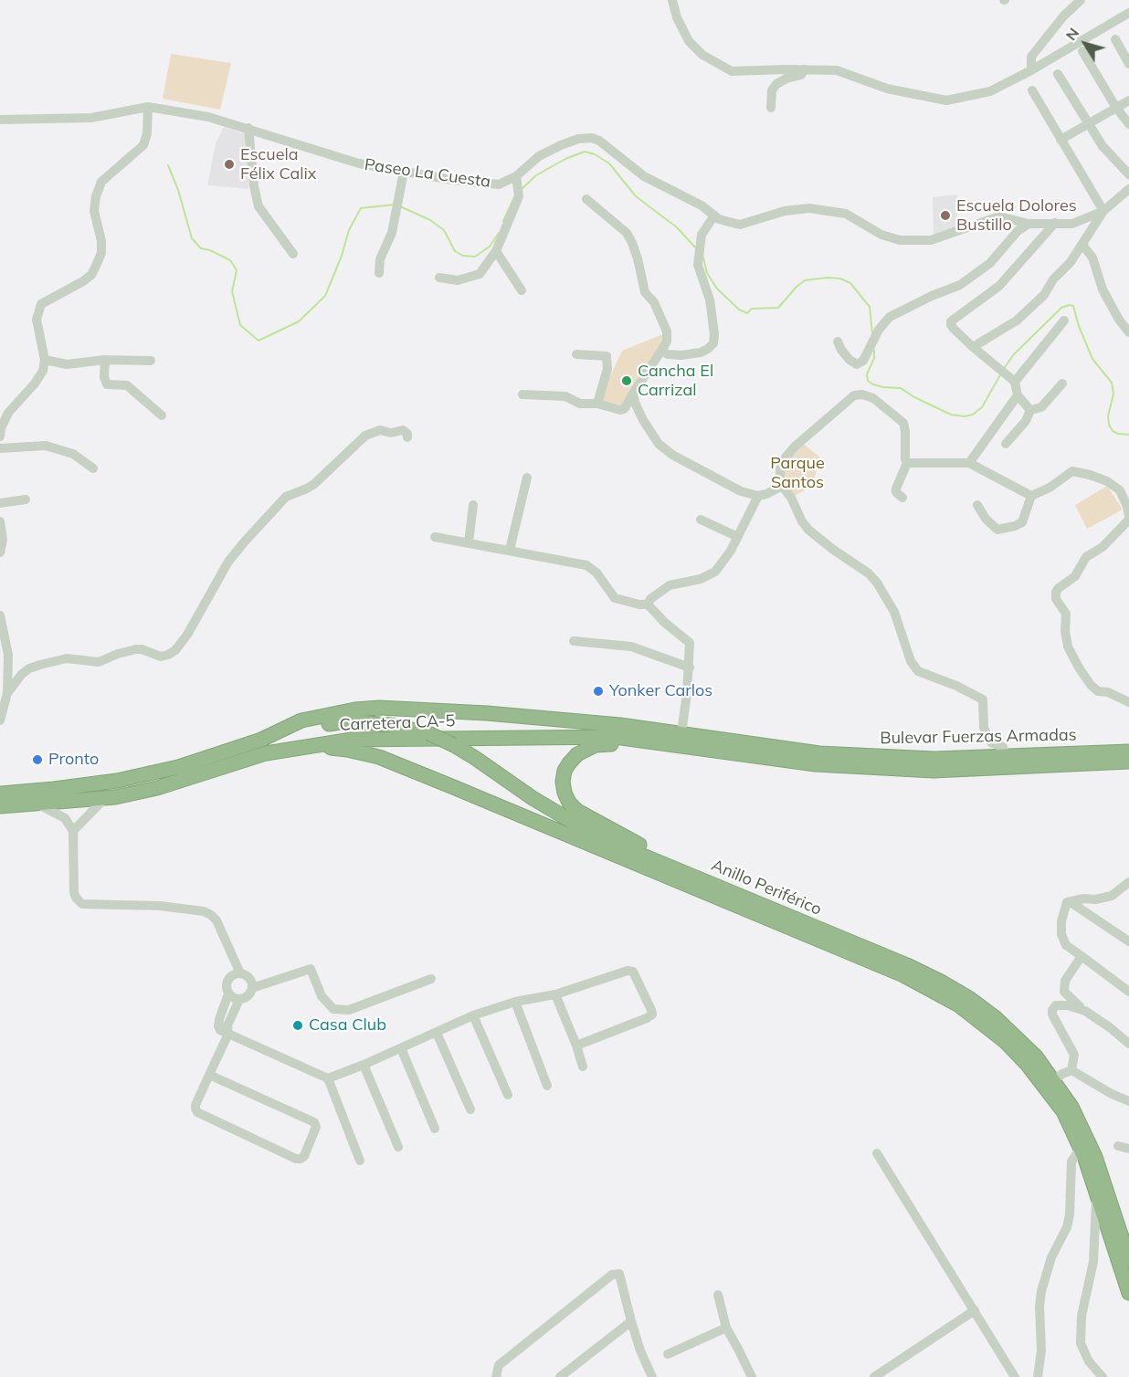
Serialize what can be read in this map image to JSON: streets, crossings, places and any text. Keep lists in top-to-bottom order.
{
  "streets": {
    "highway": ["Carretera CA-5", "Bulevar Fuerzas Armadas", "Anillo Periférico"],
    "street": ["Paseo La Cuesta"]
  },
  "crossings": [
    ["Carretera CA-5", "Bulevar Fuerzas Armadas"],
    ["Carretera CA-5", "Anillo Periférico"]
  ],
  "parks": ["Parque Santos"],
  "places": [
    "Escuela Félix Calix",
    "Escuela Dolores Bustillo",
    "Cancha El Carrizal",
    "Yonker Carlos",
    "Pronto",
    "Casa Club"
  ],
  "north": "top left"
}
